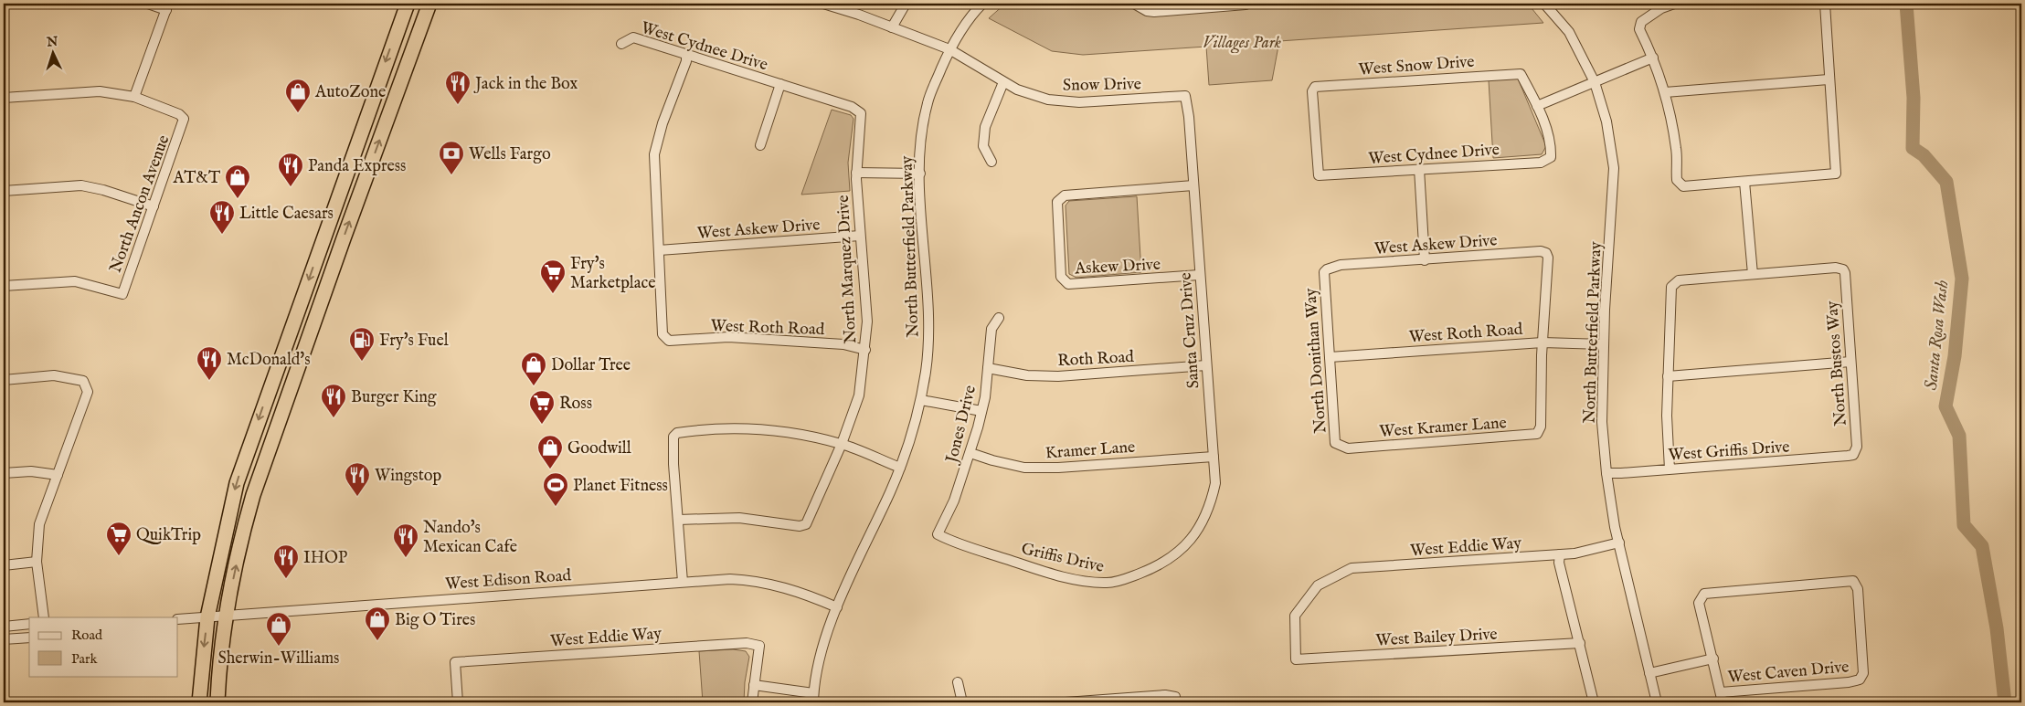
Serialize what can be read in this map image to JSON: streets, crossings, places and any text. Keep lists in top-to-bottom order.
{
  "streets": {
    "street": [
      "West Cydnee Drive",
      "West Snow Drive",
      "Snow Drive",
      "North Ancon Avenue",
      "West Askew Drive",
      "North Butterfield Parkway",
      "Askew Drive",
      "North Marquez Drive",
      "West Roth Road",
      "Santa Cruz Drive",
      "Roth Road",
      "North Donithan Way",
      "North Bustos Way",
      "Jones Drive",
      "West Kramer Lane",
      "Kramer Lane",
      "West Griffis Drive",
      "West Eddie Way",
      "Griffis Drive",
      "West Edison Road",
      "West Bailey Drive",
      "West Caven Drive"
    ]
  },
  "crossings": [
    ["West Cydnee Drive", "West Snow Drive"],
    ["West Cydnee Drive", "North Marquez Drive"],
    ["Snow Drive", "North Butterfield Parkway"],
    ["Snow Drive", "Santa Cruz Drive"],
    ["West Askew Drive", "North Marquez Drive"],
    ["West Askew Drive", "West Roth Road"],
    ["West Askew Drive", "North Donithan Way"],
    ["West Askew Drive", "West Kramer Lane"],
    ["North Butterfield Parkway", "West Roth Road"],
    ["North Butterfield Parkway", "West Griffis Drive"],
    ["North Butterfield Parkway", "West Eddie Way"],
    ["North Butterfield Parkway", "West Edison Road"],
    ["Askew Drive", "Santa Cruz Drive"],
    ["North Marquez Drive", "West Roth Road"],
    ["West Roth Road", "North Donithan Way"],
    ["West Roth Road", "West Kramer Lane"],
    ["Santa Cruz Drive", "Roth Road"],
    ["Santa Cruz Drive", "Kramer Lane"],
    ["Santa Cruz Drive", "Griffis Drive"],
    ["Roth Road", "Jones Drive"],
    ["North Donithan Way", "West Kramer Lane"],
    ["North Bustos Way", "West Griffis Drive"],
    ["Jones Drive", "Kramer Lane"],
    ["Jones Drive", "Griffis Drive"],
    ["West Eddie Way", "West Bailey Drive"]
  ],
  "water": ["Santa Rosa Wash"],
  "parks": ["Villages Park"],
  "places": {
    "restaurant": [
      "Jack in the Box",
      "Panda Express",
      "Little Caesars",
      "McDonald's",
      "Burger King",
      "Wingstop",
      "Nando's Mexican Cafe",
      "IHOP"
    ],
    "shop": [
      "AutoZone",
      "AT&T",
      "Dollar Tree",
      "Goodwill",
      "Big O Tires",
      "Sherwin-Williams"
    ],
    "bank": ["Wells Fargo"],
    "supermarket": ["Fry's Marketplace", "Ross", "QuikTrip"],
    "fuel station": ["Fry's Fuel"],
    "sports": ["Planet Fitness"]
  },
  "legend": ["Road", "Park"],
  "north": "top"
}
